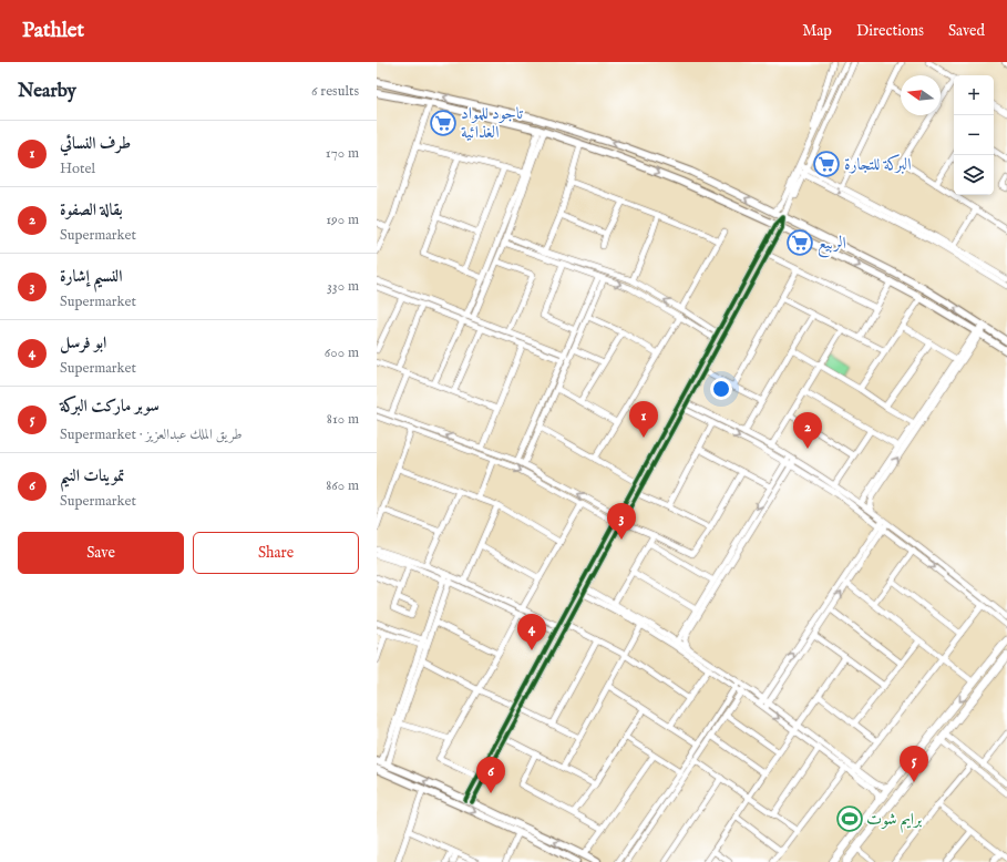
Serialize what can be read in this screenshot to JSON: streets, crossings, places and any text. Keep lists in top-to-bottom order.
{
  "places": {
    "supermarket": ["تاجود للمواد الغذائية", "البركة للتجارة", "الربيع"],
    "sports": ["برايم شوت"]
  },
  "north": "left",
  "page": {
    "header": "Pathlet",
    "nav": ["Map", "Directions", "Saved"],
    "heading": ["Nearby", "6 results"],
    "map_buttons": ["+", "−"],
    "list": [
      {
        "mark": "1",
        "name": "طرف النسائي",
        "note": "Hotel",
        "value": "170 m"
      },
      {
        "mark": "2",
        "name": "بقالة الصفوة",
        "note": "Supermarket",
        "value": "190 m"
      },
      {
        "mark": "3",
        "name": "النسيم إشارة",
        "note": "Supermarket",
        "value": "330 m"
      },
      {
        "mark": "4",
        "name": "ابو فرسل",
        "note": "Supermarket",
        "value": "600 m"
      },
      {
        "mark": "5",
        "name": "سوبر ماركت البركة",
        "note": "Supermarket · طريق الملك عبدالعزيز",
        "value": "810 m"
      },
      {
        "mark": "6",
        "name": "تموينات النيم",
        "note": "Supermarket",
        "value": "860 m"
      }
    ],
    "pins": [
      "1",
      "2",
      "3",
      "4",
      "5",
      "6"
    ],
    "buttons": ["Save", "Share"]
  }
}
